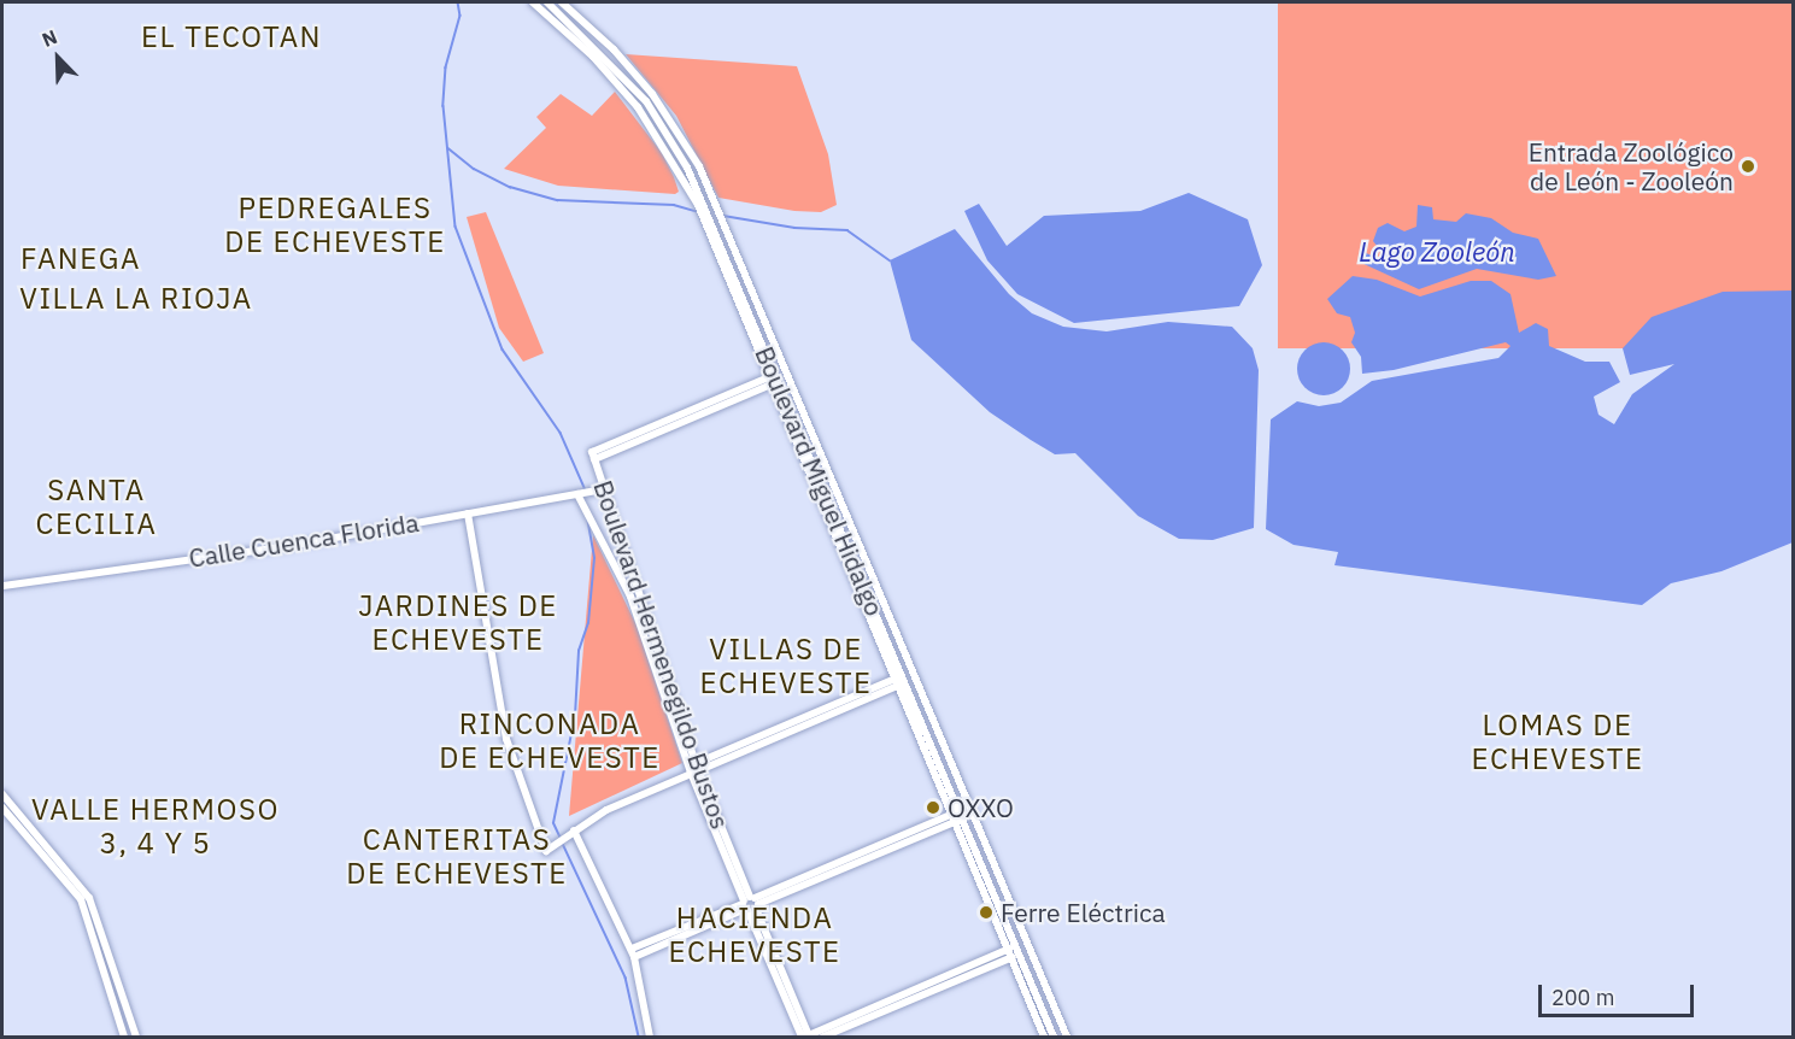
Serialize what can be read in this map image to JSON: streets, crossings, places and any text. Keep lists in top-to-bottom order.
{
  "streets": {
    "street": ["Boulevard Miguel Hidalgo", "Calle Cuenca Florida", "Boulevard Hermenegildo Bustos"]
  },
  "crossings": [
    ["Boulevard Miguel Hidalgo", "Boulevard Hermenegildo Bustos"],
    ["Calle Cuenca Florida", "Boulevard Hermenegildo Bustos"]
  ],
  "districts": [
    "EL TECOTAN",
    "PEDREGALES DE ECHEVESTE",
    "FANEGA",
    "VILLA LA RIOJA",
    "SANTA CECILIA",
    "JARDINES DE ECHEVESTE",
    "VILLAS DE ECHEVESTE",
    "RINCONADA DE ECHEVESTE",
    "LOMAS DE ECHEVESTE",
    "VALLE HERMOSO 3, 4 Y 5",
    "CANTERITAS DE ECHEVESTE",
    "HACIENDA ECHEVESTE"
  ],
  "water": ["Lago Zooleón"],
  "places": ["Entrada Zoológico de León - Zooleón", "OXXO", "Ferre Eléctrica"],
  "scale_bar": "200 m",
  "north": "top left"
}
